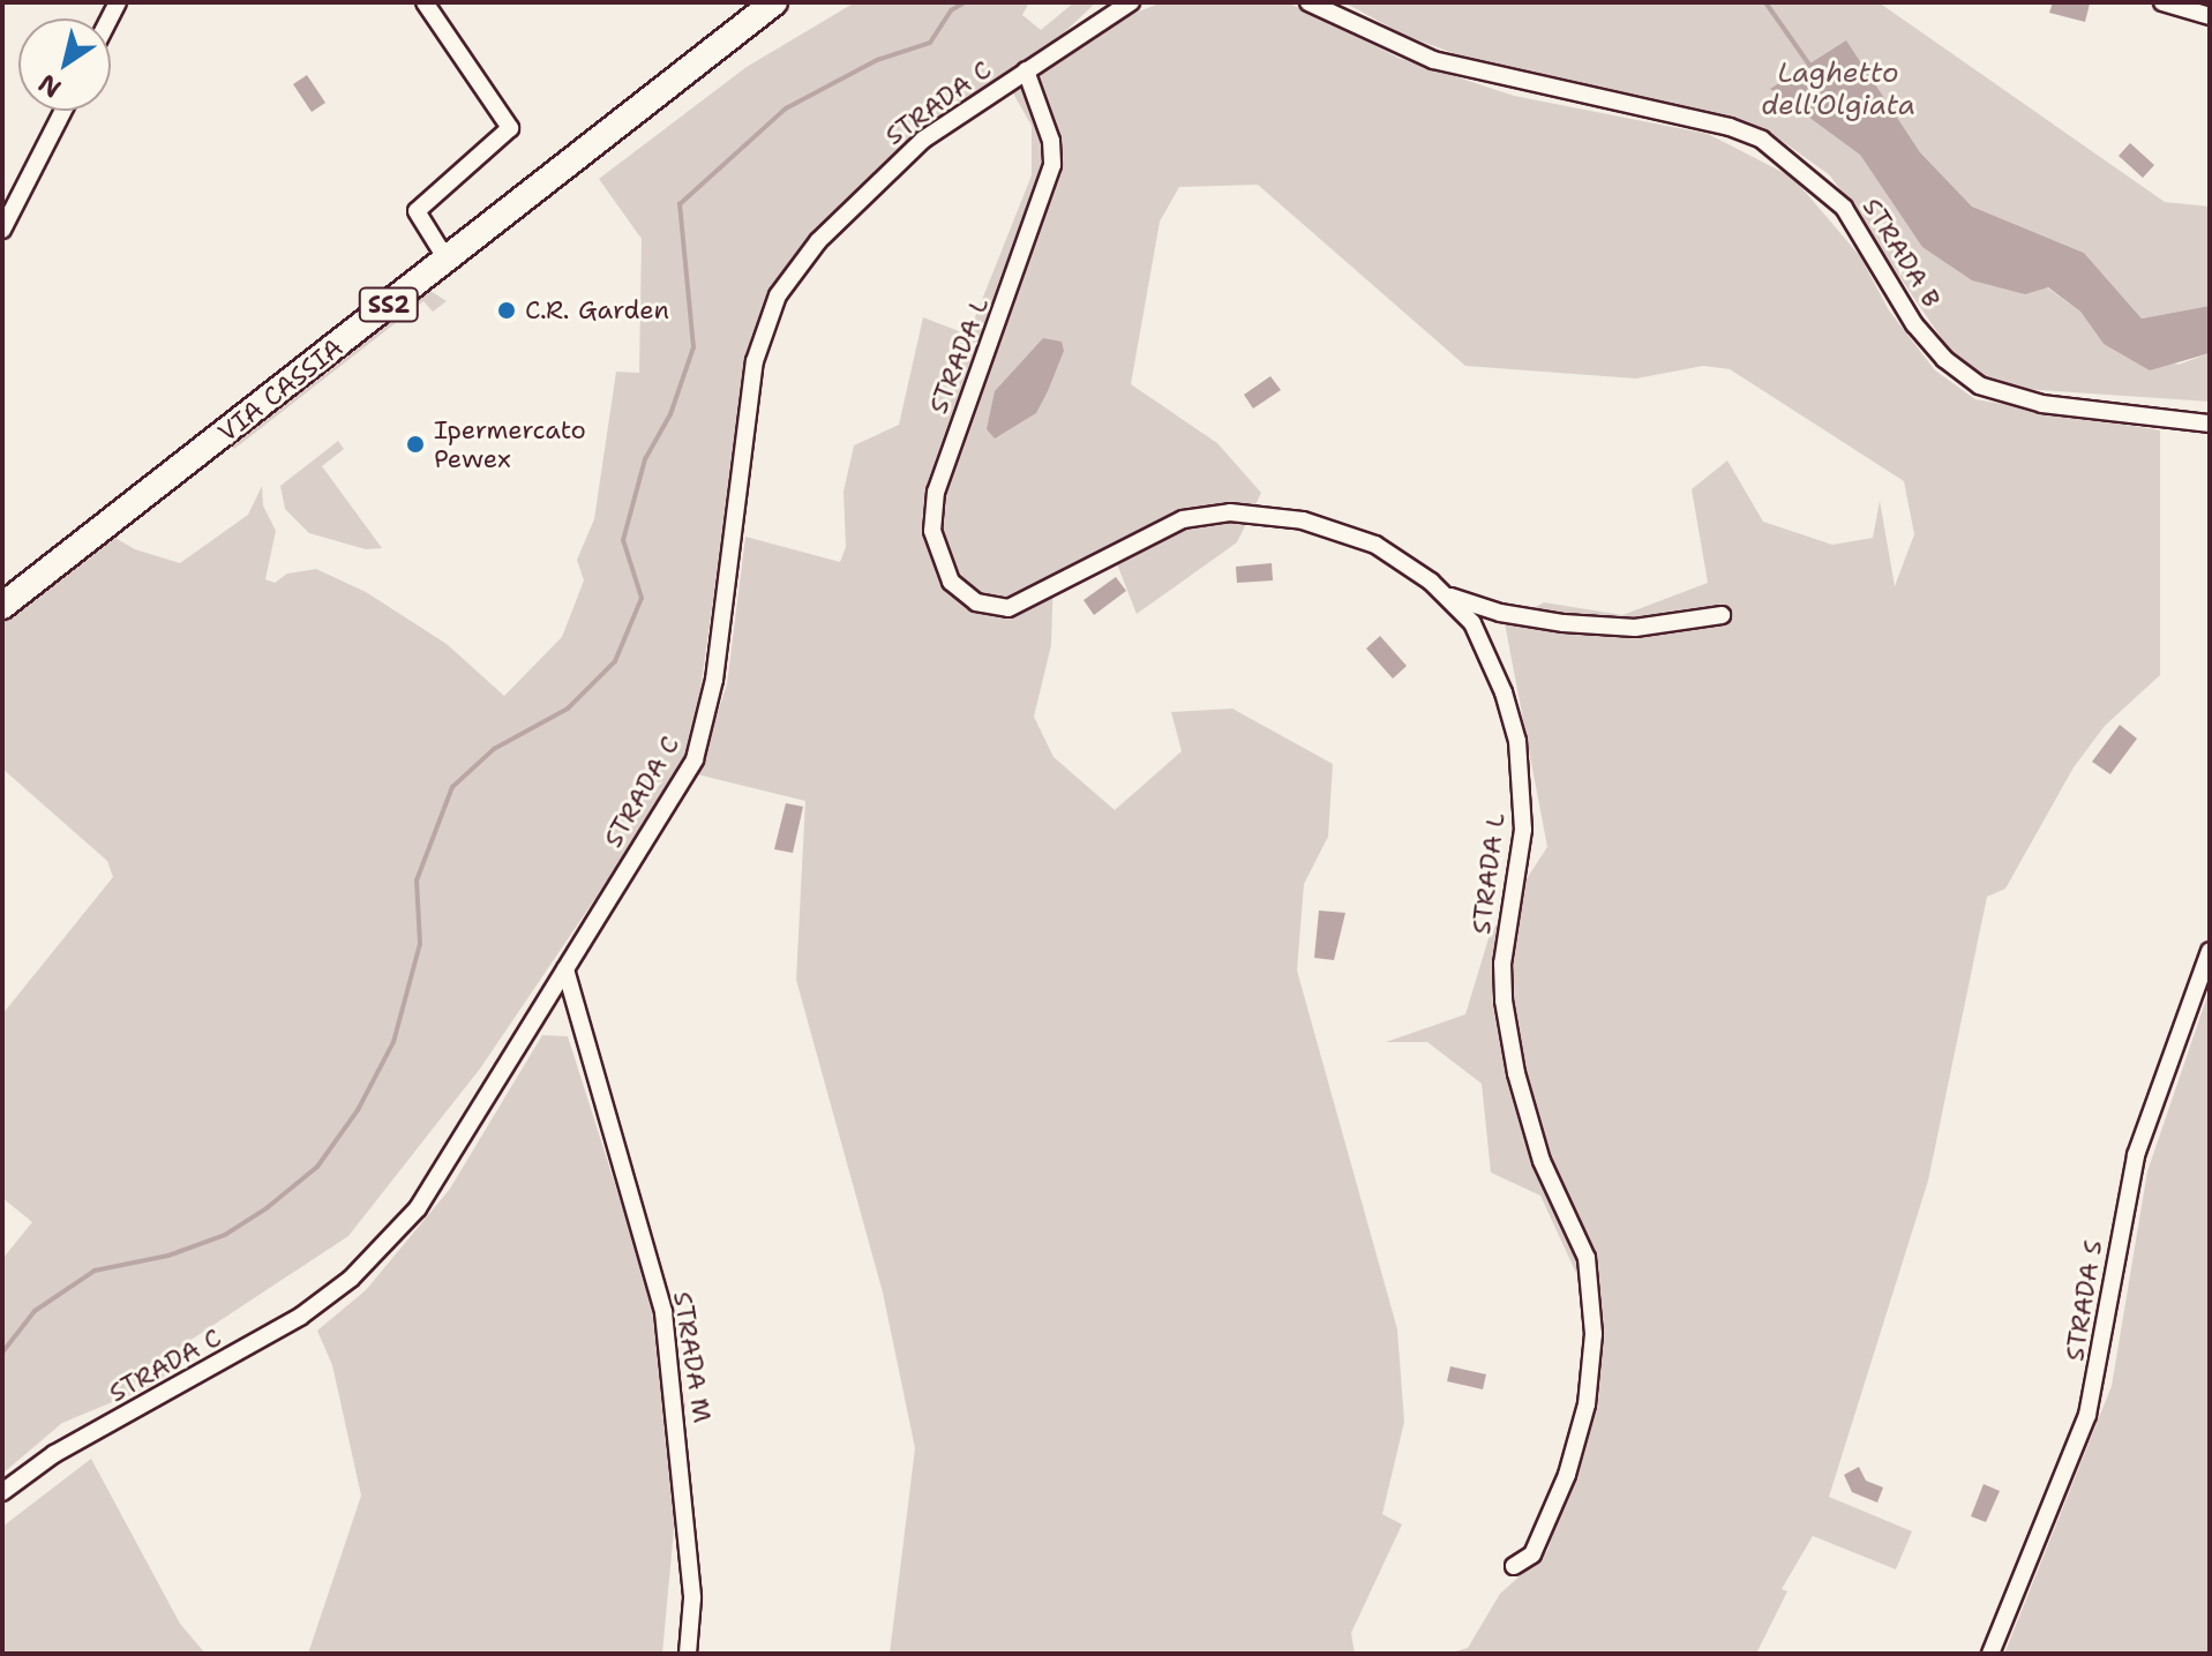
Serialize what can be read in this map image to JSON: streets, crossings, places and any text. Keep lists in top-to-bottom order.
{
  "streets": {
    "main road": ["SS2", "VIA CASSIA"],
    "street": [
      "STRADA C",
      "STRADA B",
      "STRADA L",
      "STRADA S",
      "STRADA M"
    ]
  },
  "crossings": [
    ["STRADA C", "STRADA L"],
    ["STRADA C", "STRADA M"]
  ],
  "water": ["Laghetto dell'Olgiata"],
  "places": ["C.R. Garden", "Ipermercato Pewex"],
  "north": "bottom left"
}
